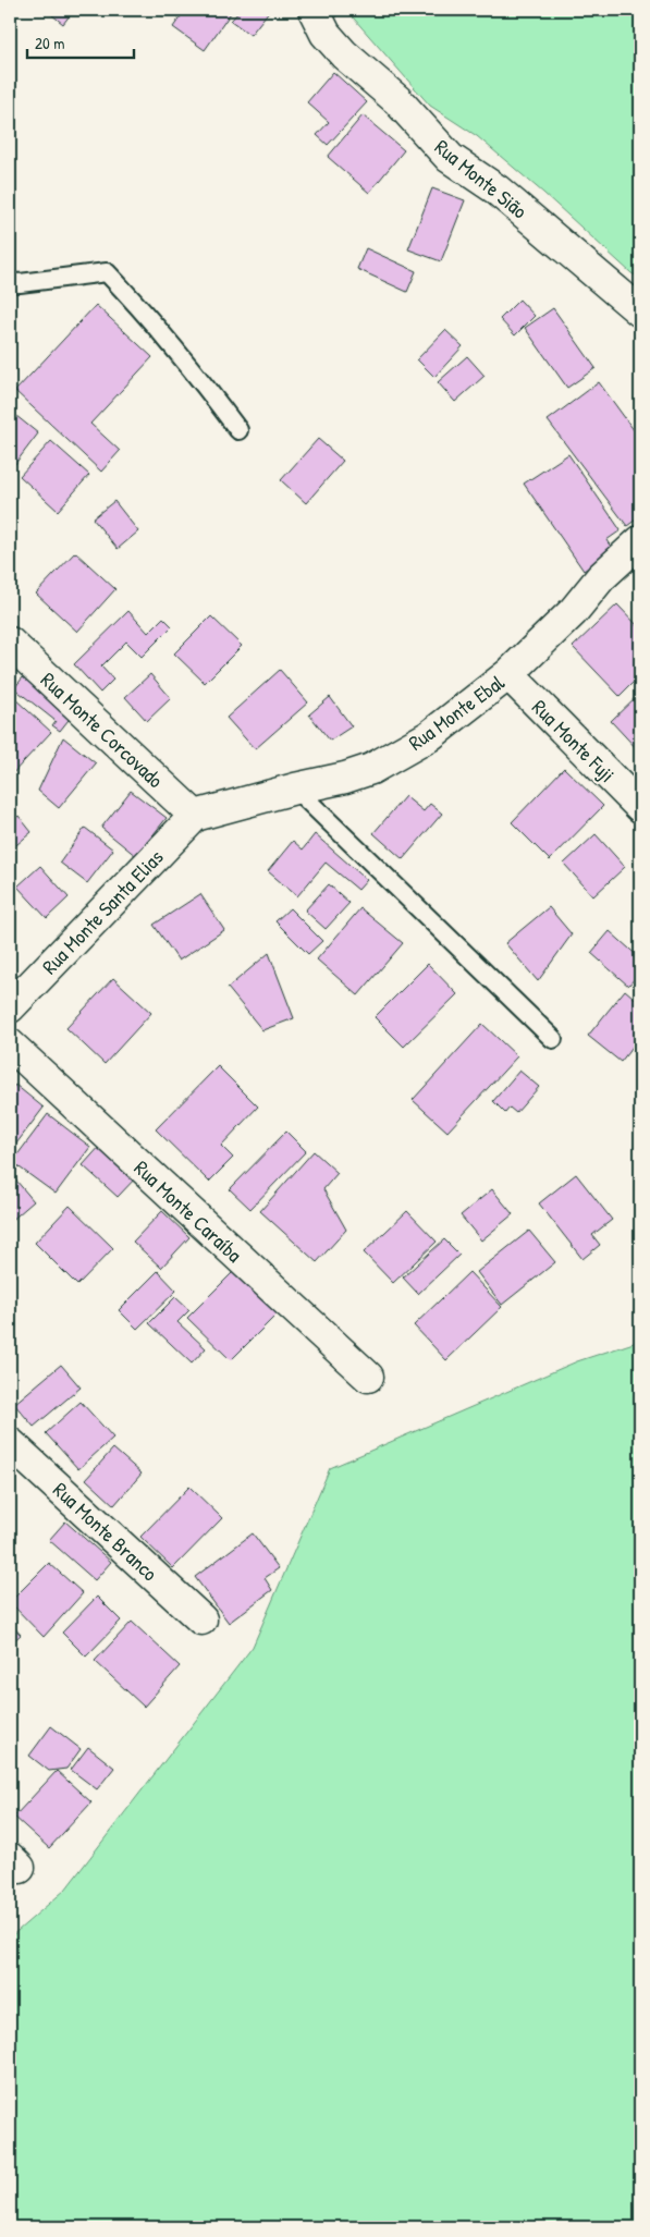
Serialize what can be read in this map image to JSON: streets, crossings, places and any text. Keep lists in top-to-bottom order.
{
  "streets": {
    "street": [
      "Rua Monte Sião",
      "Rua Monte Ebal",
      "Rua Monte Corcovado",
      "Rua Monte Fuji",
      "Rua Monte Santa Elias",
      "Rua Monte Caraíba",
      "Rua Monte Branco"
    ]
  },
  "crossings": [
    ["Rua Monte Ebal", "Rua Monte Corcovado"],
    ["Rua Monte Ebal", "Rua Monte Fuji"],
    ["Rua Monte Ebal", "Rua Monte Santa Elias"],
    ["Rua Monte Corcovado", "Rua Monte Santa Elias"]
  ],
  "scale_bar": "20 m"
}
